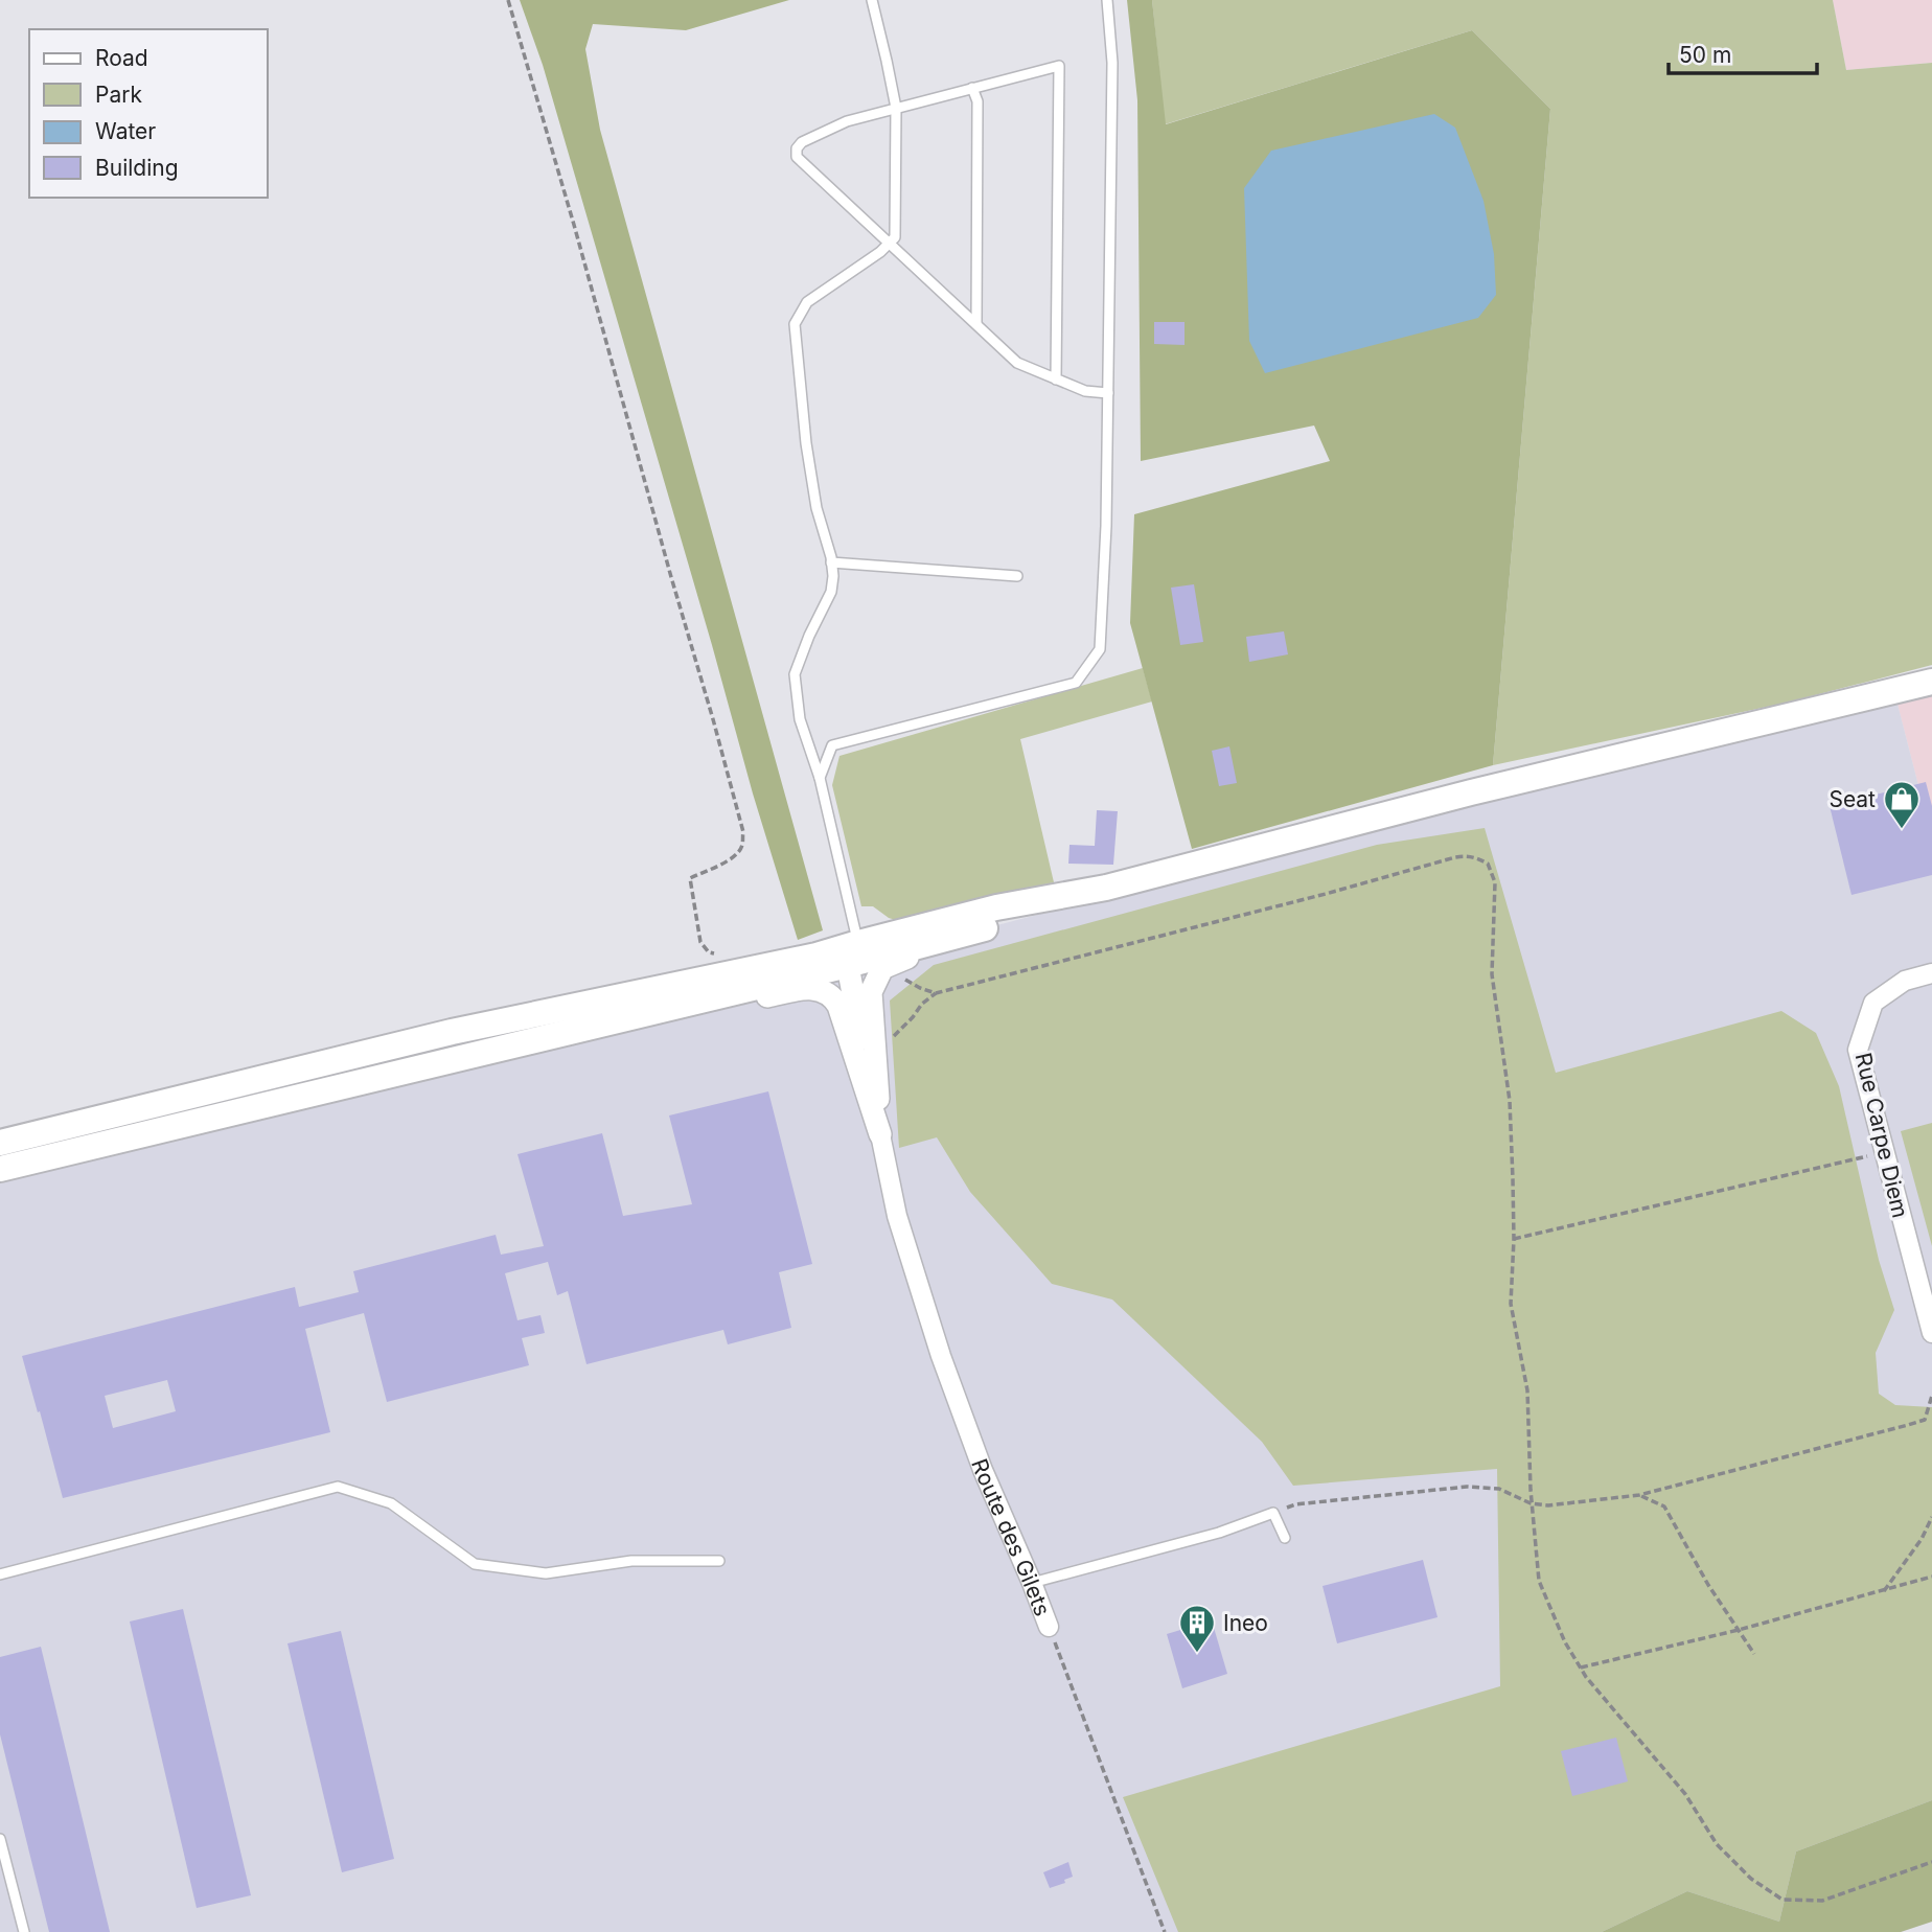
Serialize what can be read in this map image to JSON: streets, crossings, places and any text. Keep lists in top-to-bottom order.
{
  "streets": {
    "street": ["Rue Carpe Diem", "Route des Gilets"]
  },
  "places": {
    "shop": ["Seat"],
    "building": ["Ineo"]
  },
  "legend": [
    "Road",
    "Park",
    "Water",
    "Building"
  ],
  "scale_bar": "50 m"
}
